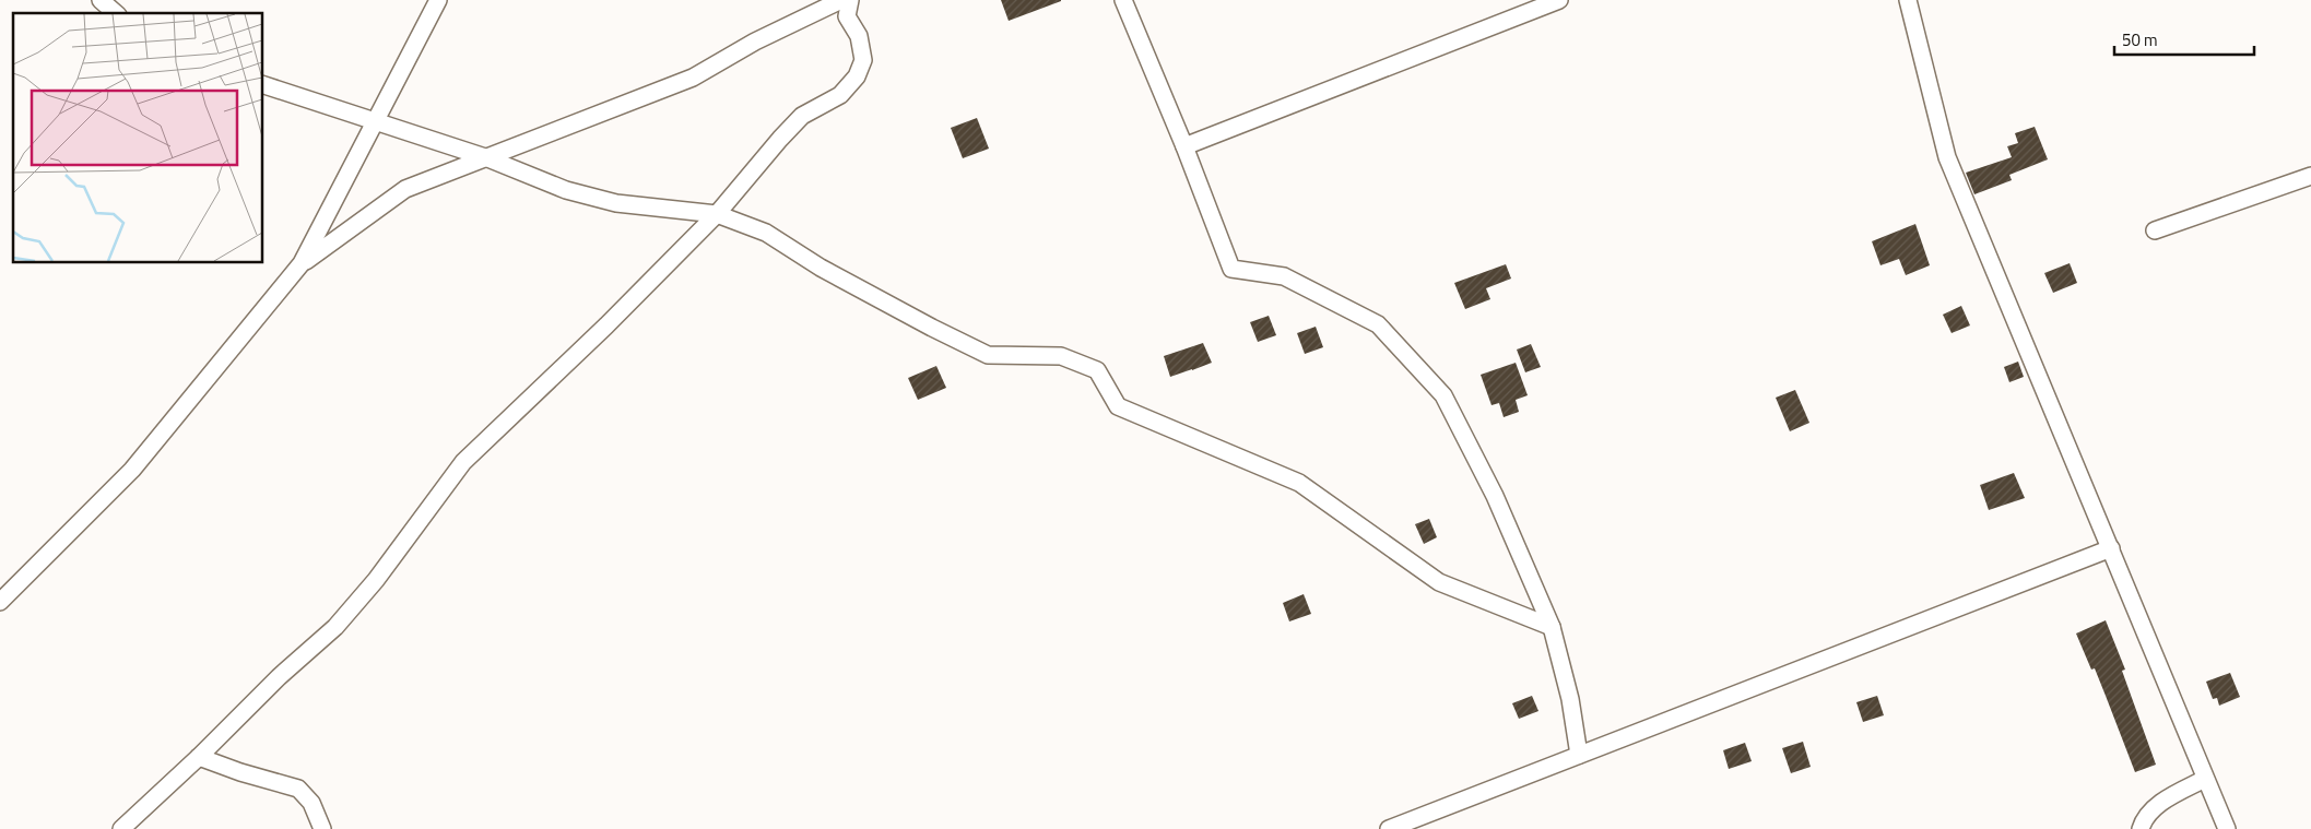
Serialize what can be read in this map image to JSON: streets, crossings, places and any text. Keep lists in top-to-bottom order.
{
  "scale_bar": "50 m"
}
